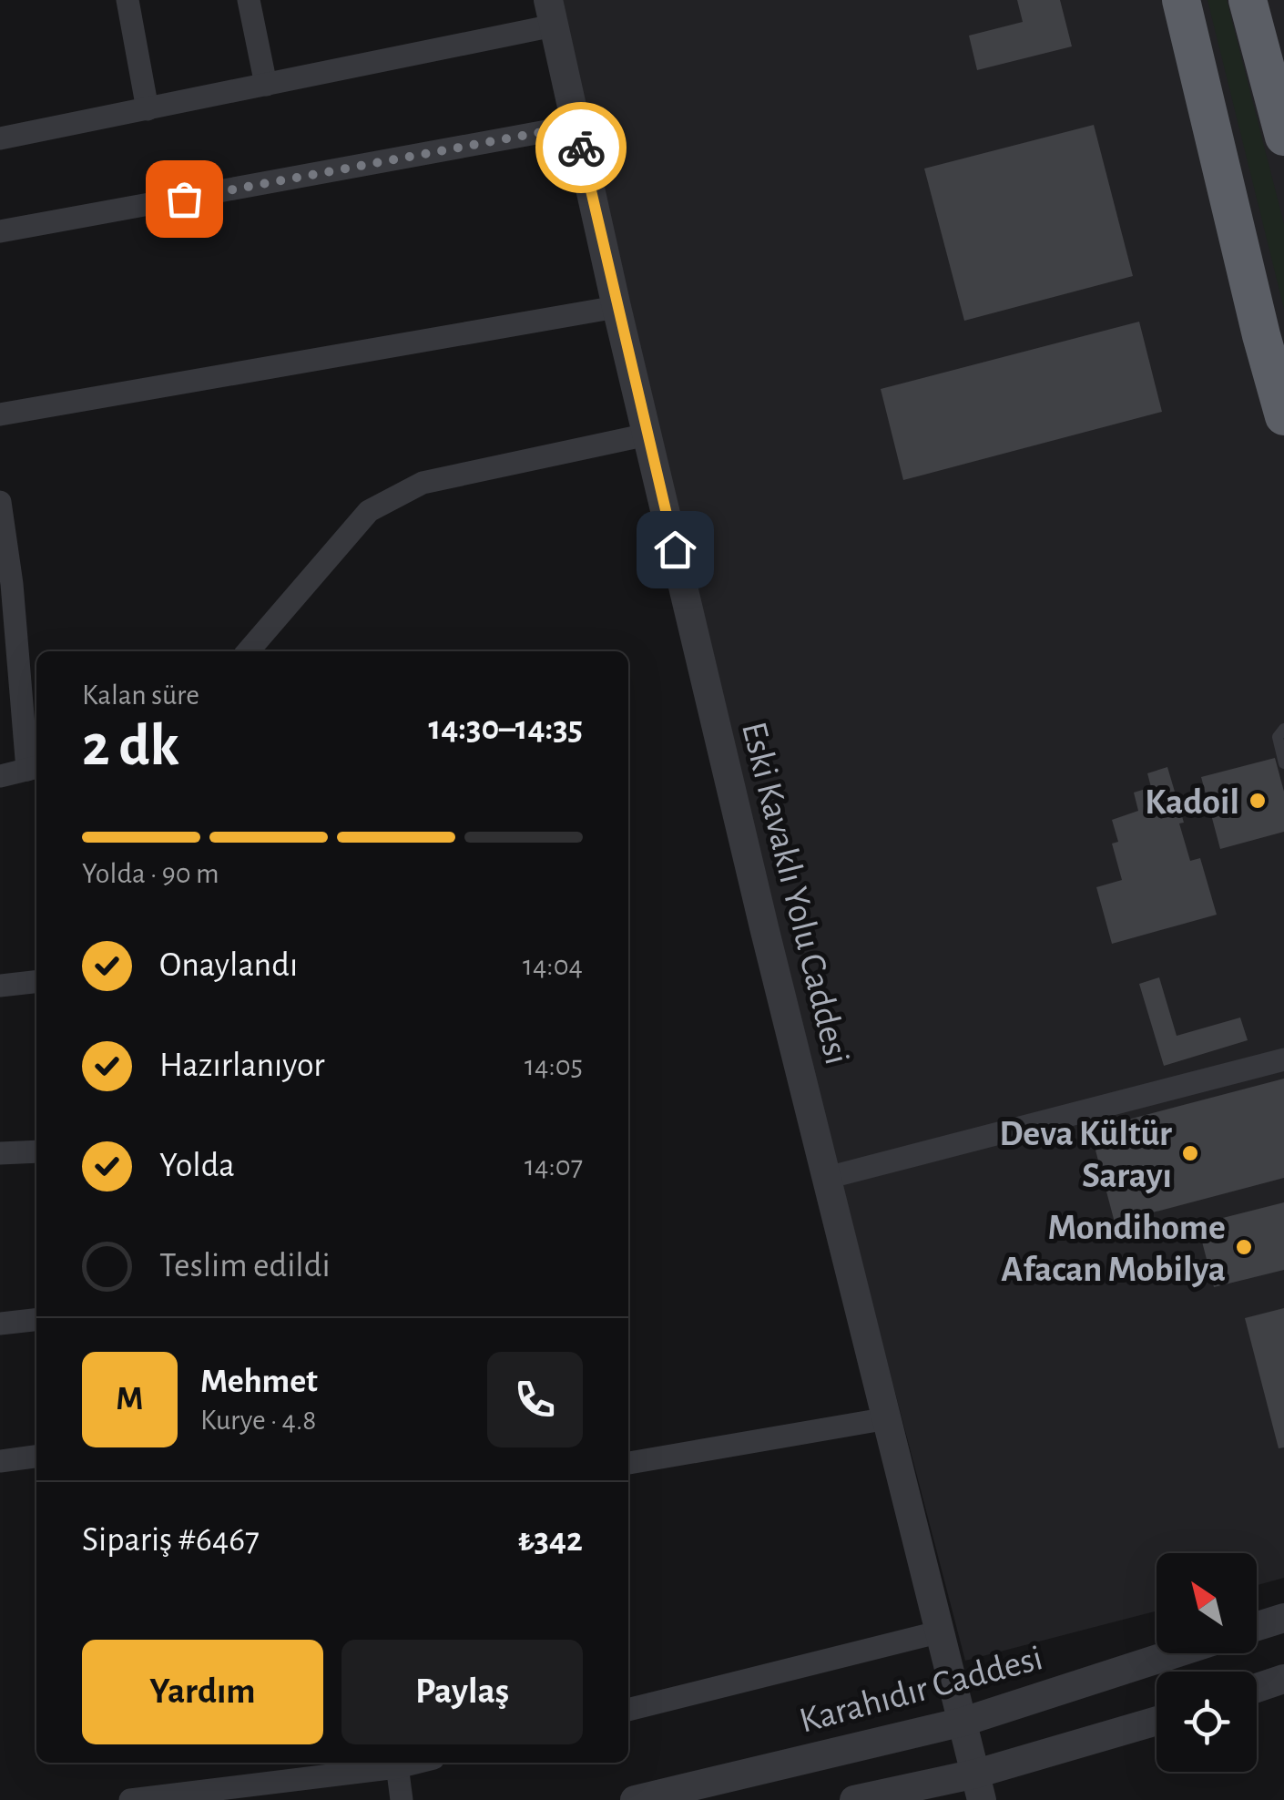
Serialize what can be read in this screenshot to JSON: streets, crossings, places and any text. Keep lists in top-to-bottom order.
{
  "streets": {
    "street": ["Eski Kavaklı Yolu Caddesi", "Karahıdır Caddesi"]
  },
  "crossings": [
    ["Eski Kavaklı Yolu Caddesi", "Karahıdır Caddesi"]
  ],
  "places": ["Kadoil", "Deva Kültür Sarayı", "Mondihome Afacan Mobilya"],
  "north": "top left",
  "page": {
    "heading": ["2 dk", "Kalan süre", "14:30–14:35"],
    "panel": [
      "Mehmet",
      "Kurye · 4.8",
      "Sipariş #6467",
      "₺342"
    ],
    "bar": "Yolda · 90 m",
    "list": [
      ["Onaylandı", "14:04"],
      ["Hazırlanıyor", "14:05"],
      ["Yolda", "14:07"],
      "Teslim edildi"
    ],
    "round": "M",
    "buttons": ["Yardım", "Paylaş"]
  }
}
